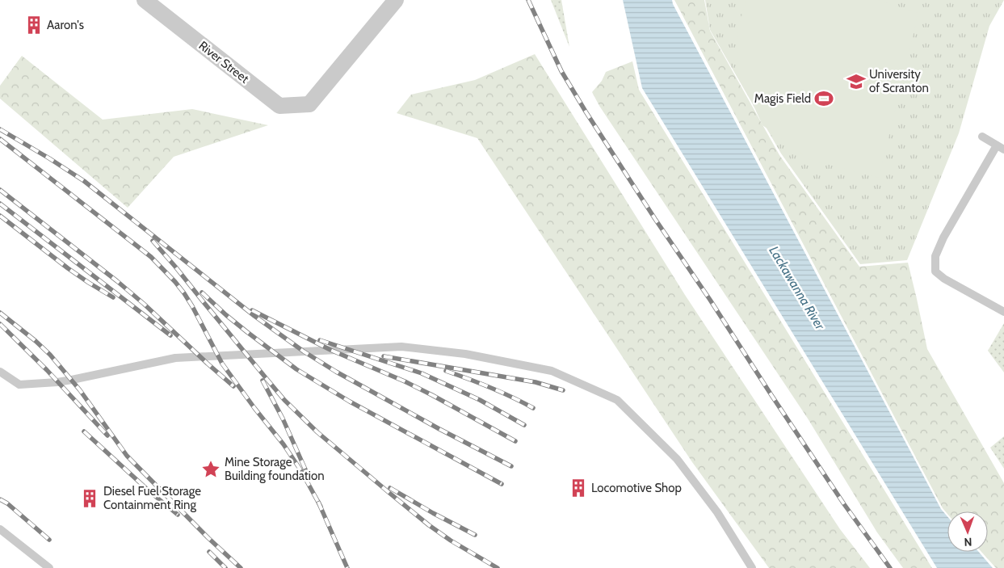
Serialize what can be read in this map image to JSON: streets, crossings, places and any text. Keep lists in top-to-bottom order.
{
  "streets": {
    "street": ["River Street"]
  },
  "water": ["Lackawanna River"],
  "places": {
    "building": ["Aaron's", "Locomotive Shop", "Diesel Fuel Storage Containment Ring"],
    "school or university": ["University of Scranton"],
    "sports": ["Magis Field"],
    "place": ["Mine Storage Building foundation"]
  },
  "north": "bottom"
}
